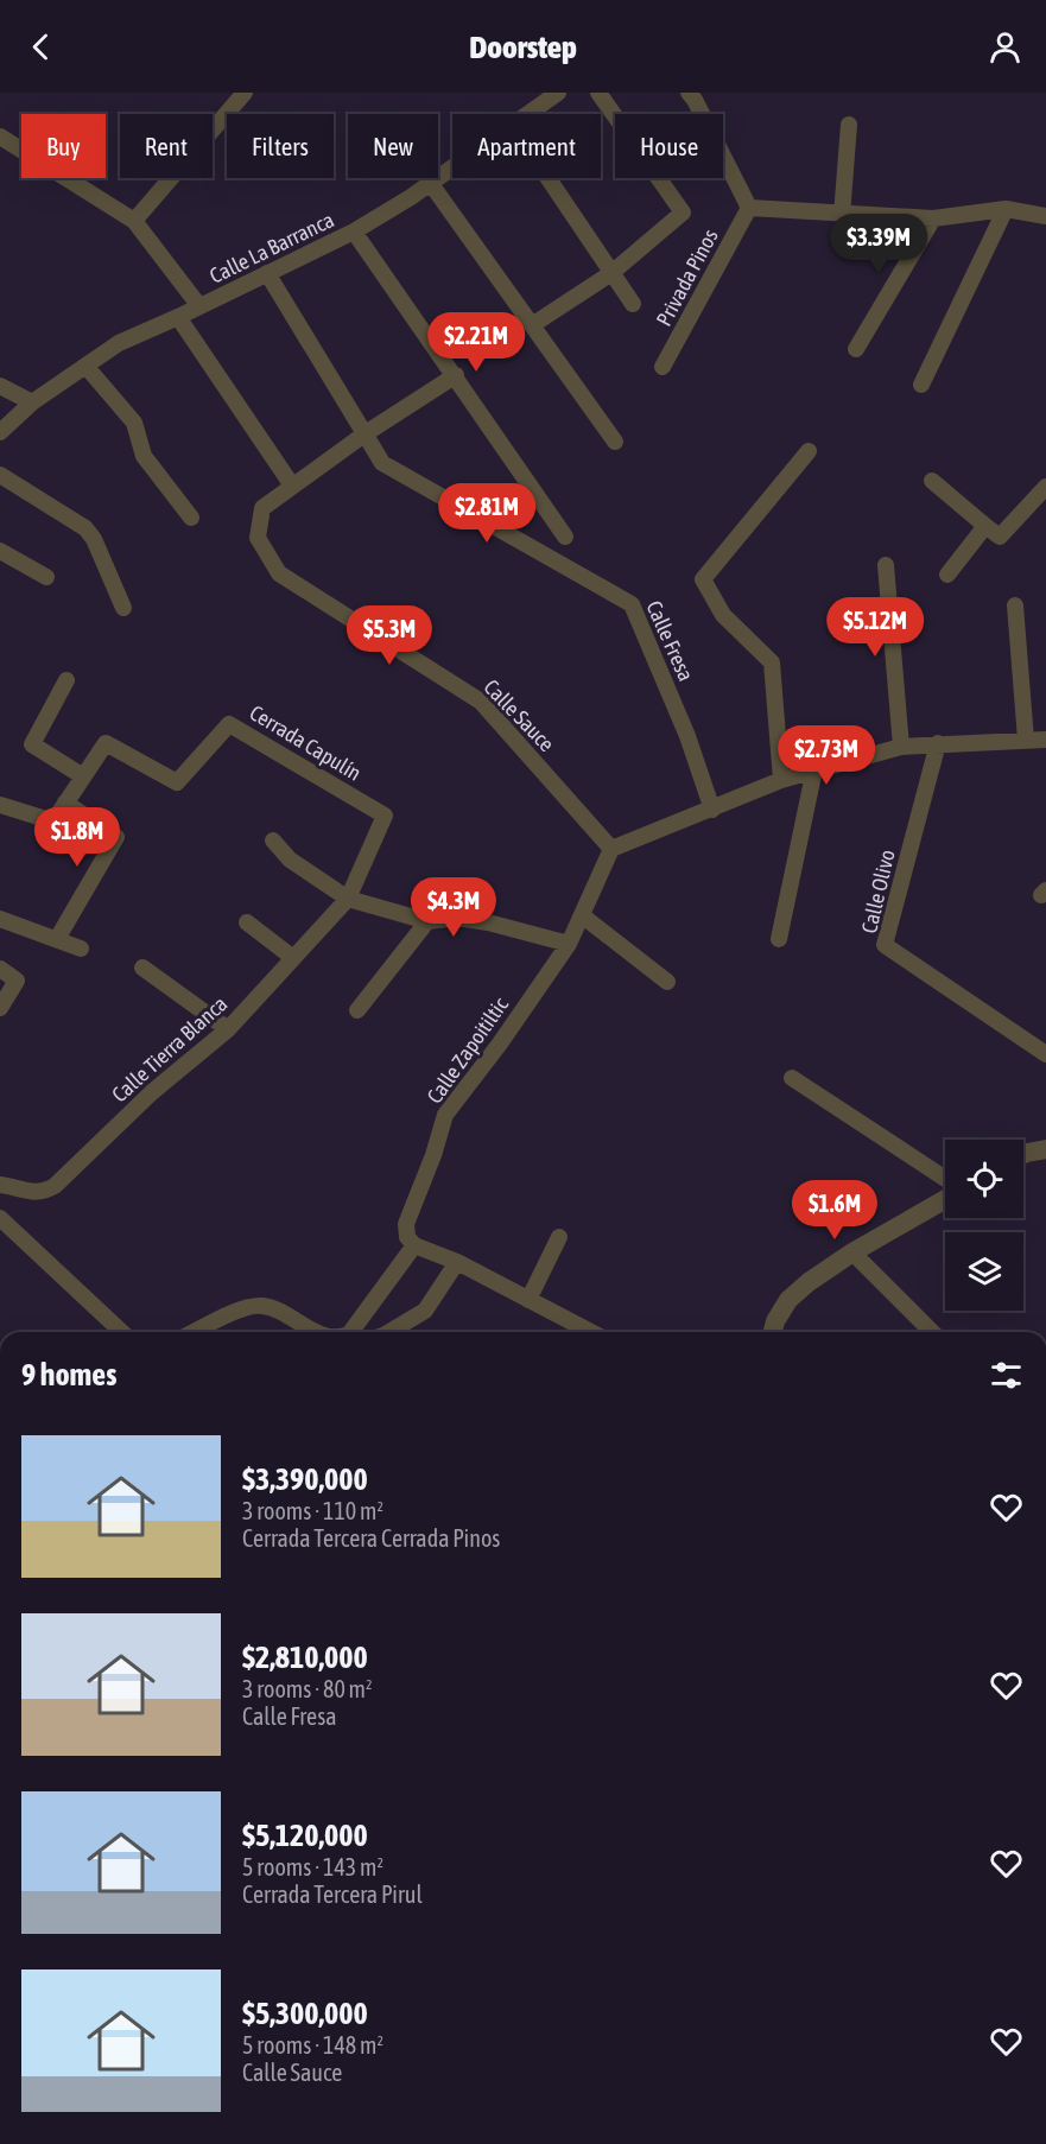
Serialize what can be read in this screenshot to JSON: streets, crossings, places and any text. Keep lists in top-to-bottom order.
{
  "streets": {
    "street": [
      "Calle La Barranca",
      "Privada Pinos",
      "Calle Fresa",
      "Calle Sauce",
      "Cerrada Capulín",
      "Calle Olivo",
      "Calle Tierra Blanca",
      "Calle Zapoitiltic"
    ]
  },
  "crossings": [
    ["Calle La Barranca", "Calle Fresa"],
    ["Calle Fresa", "Calle Sauce"],
    ["Calle Sauce", "Calle Zapoitiltic"],
    ["Cerrada Capulín", "Calle Tierra Blanca"]
  ],
  "page": {
    "header": "Doorstep",
    "chip": [
      "Buy",
      "Rent",
      "Filters",
      "New",
      "Apartment",
      "House"
    ],
    "price": [
      "$3.39M",
      "$2.21M",
      "$2.81M",
      "$5.12M",
      "$5.3M",
      "$2.73M",
      "$1.8M",
      "$4.3M",
      "$1.6M"
    ],
    "heading": "9 homes",
    "list": [
      {
        "name": "$3,390,000",
        "note": "3 rooms · 110 m² · Cerrada Tercera Cerrada Pinos"
      },
      {
        "name": "$2,810,000",
        "note": "3 rooms · 80 m² · Calle Fresa"
      },
      {
        "name": "$5,120,000",
        "note": "5 rooms · 143 m² · Cerrada Tercera Pirul"
      },
      {
        "name": "$5,300,000",
        "note": "5 rooms · 148 m² · Calle Sauce"
      }
    ]
  }
}
